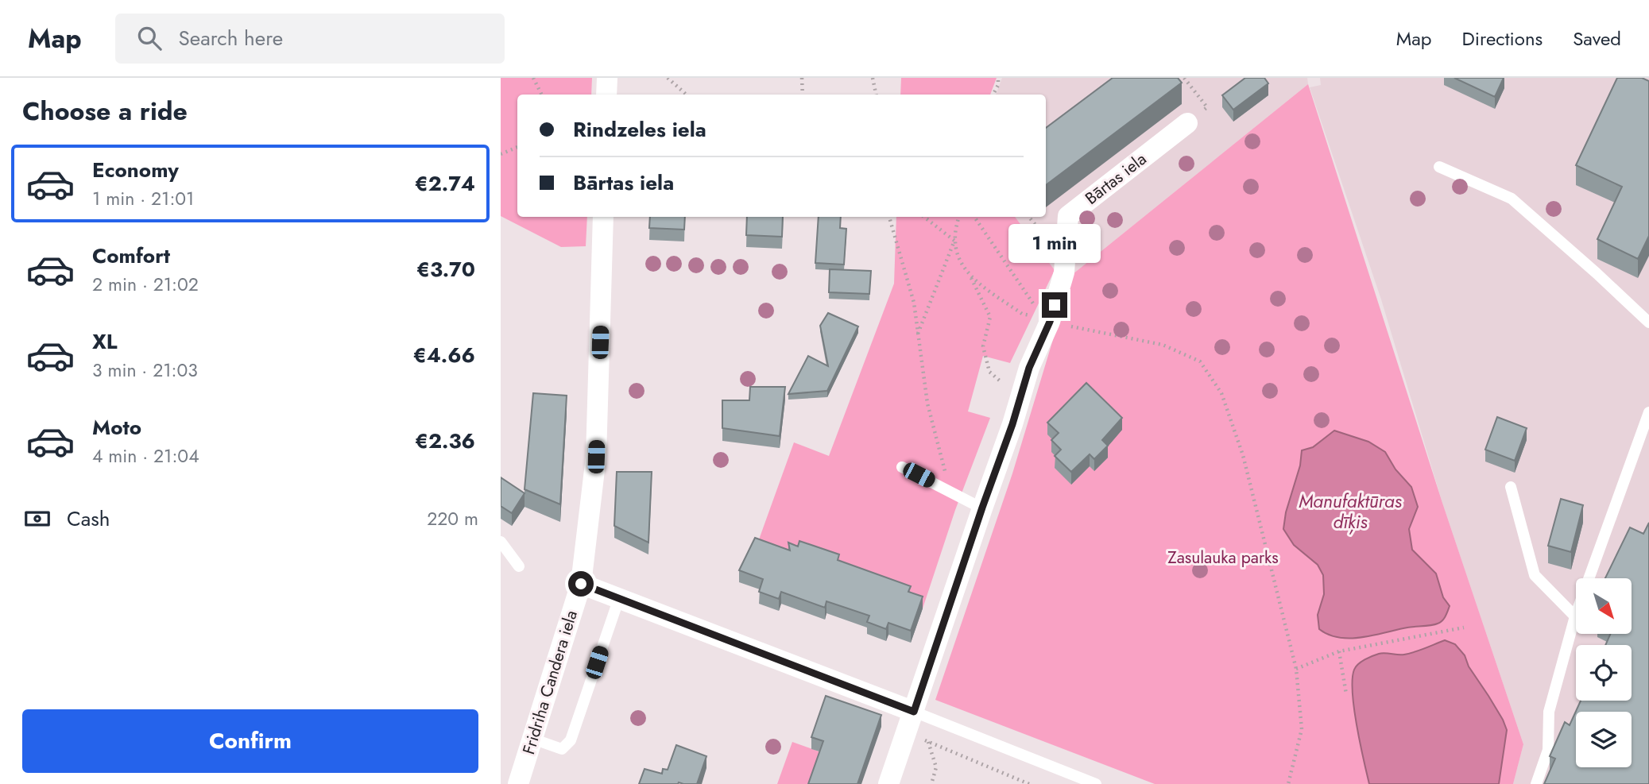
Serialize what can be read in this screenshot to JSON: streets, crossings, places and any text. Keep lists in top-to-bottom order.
{
  "streets": {
    "street": ["Bārtas iela", "Fridriha Candera iela"]
  },
  "water": ["Manufaktūras dīķis"],
  "parks": ["Zasulauka parks"],
  "north": "bottom right",
  "page": {
    "header": "Map",
    "search": "Search here",
    "nav": ["Map", "Directions", "Saved"],
    "heading": "Choose a ride",
    "banner": ["Rindzeles iela", "Bārtas iela"],
    "list": [
      {
        "name": "Economy",
        "note": "1 min · 21:01",
        "value": "€2.74"
      },
      {
        "name": "Comfort",
        "note": "2 min · 21:02",
        "value": "€3.70"
      },
      {
        "name": "XL",
        "note": "3 min · 21:03",
        "value": "€4.66"
      },
      {
        "name": "Moto",
        "note": "4 min · 21:04",
        "value": "€2.36"
      }
    ],
    "bubble": "1 min",
    "pay": ["Cash", "220 m"],
    "buttons": "Confirm"
  }
}
